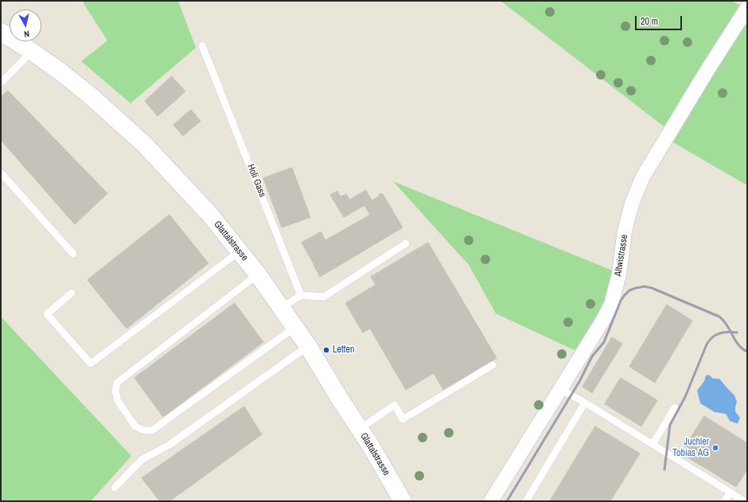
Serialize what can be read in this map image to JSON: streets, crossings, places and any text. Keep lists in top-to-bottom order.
{
  "streets": {
    "street": ["Glattalstrasse", "Altwistrasse"],
    "lane": ["Holi Gass"]
  },
  "places": ["Letten", "Juchler Tobias AG"],
  "scale_bar": "20 m",
  "north": "bottom"
}
